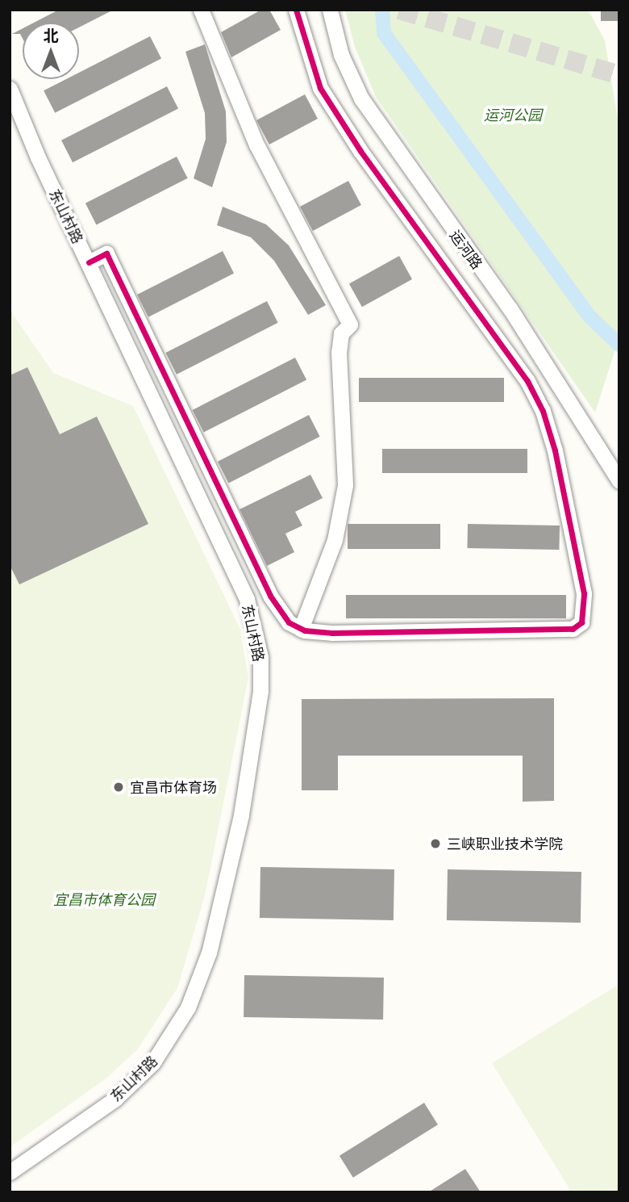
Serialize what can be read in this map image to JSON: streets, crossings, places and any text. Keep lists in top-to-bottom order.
{
  "streets": {
    "street": ["东山村路", "运河路"]
  },
  "parks": ["运河公园", "宜昌市体育公园"],
  "places": ["宜昌市体育场", "三峡职业技术学院"],
  "north": "top"
}
